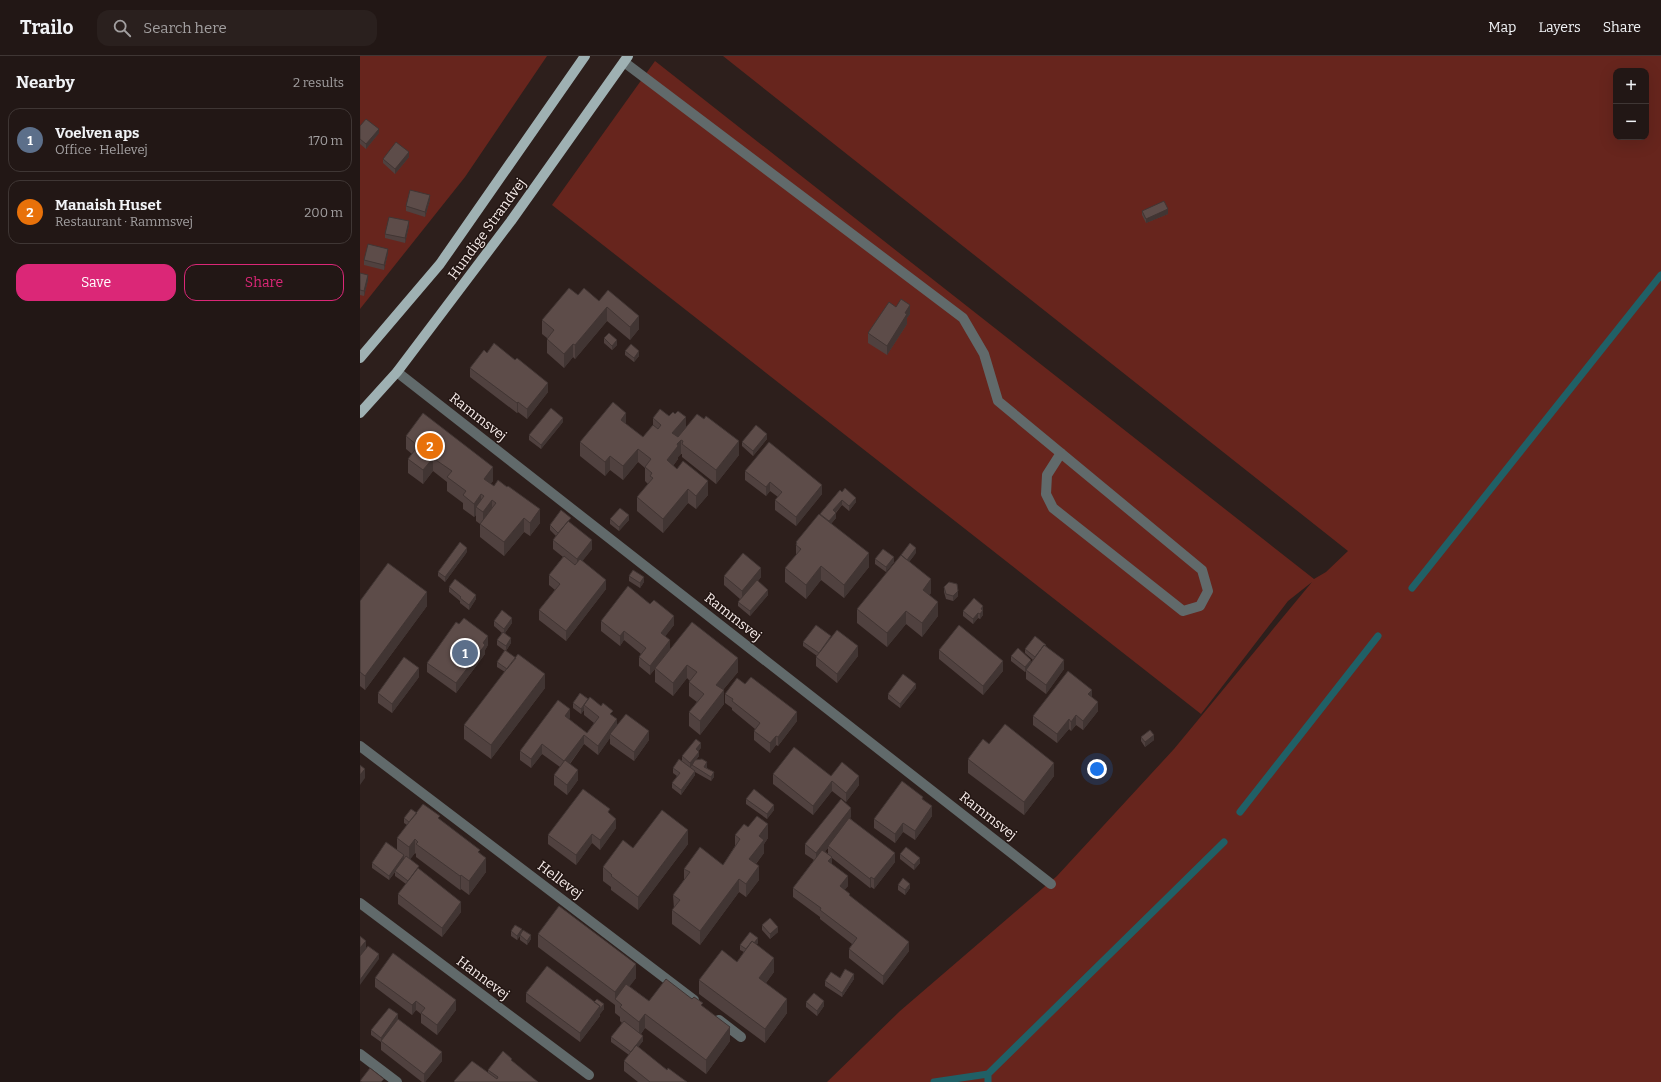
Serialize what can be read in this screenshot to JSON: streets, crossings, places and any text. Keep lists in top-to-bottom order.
{
  "streets": {
    "main road": ["Hundige Strandvej"],
    "street": ["Rammsvej", "Hellevej", "Hannevej"]
  },
  "crossings": [
    ["Hundige Strandvej", "Rammsvej"]
  ],
  "page": {
    "header": "Trailo",
    "search": "Search here",
    "nav": ["Map", "Layers", "Share"],
    "heading": ["Nearby", "2 results"],
    "map_buttons": ["+", "−"],
    "list": [
      {
        "mark": "1",
        "name": "Voelven aps",
        "note": "Office · Hellevej",
        "value": "170 m"
      },
      {
        "mark": "2",
        "name": "Manaish Huset",
        "note": "Restaurant · Rammsvej",
        "value": "200 m"
      }
    ],
    "buttons": ["Save", "Share"],
    "pins": ["2", "1"]
  }
}
